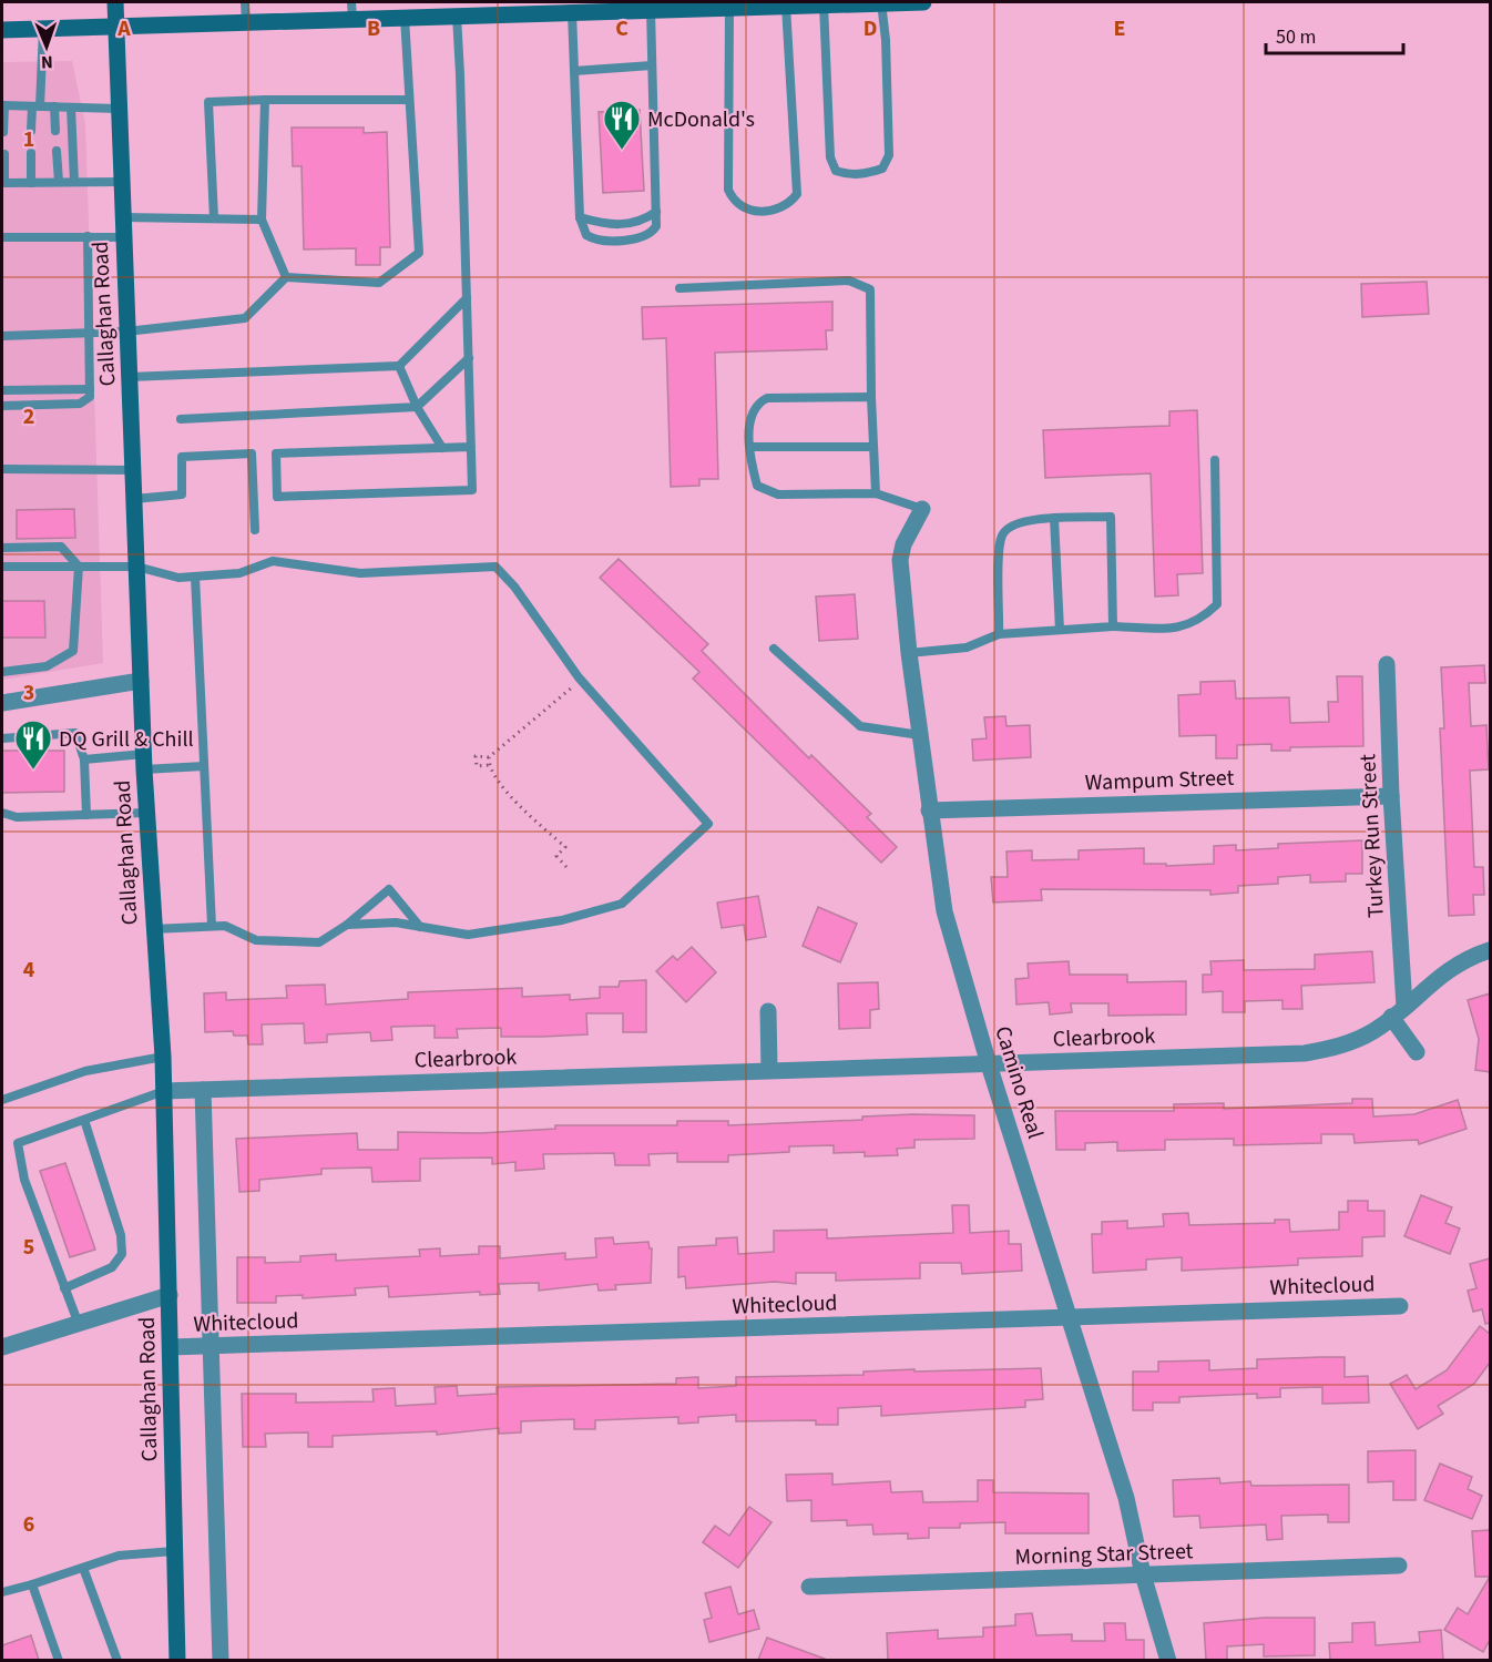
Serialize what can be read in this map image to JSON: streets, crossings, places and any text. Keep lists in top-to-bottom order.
{
  "streets": {
    "main road": ["Callaghan Road"],
    "street": [
      "Wampum Street",
      "Turkey Run Street",
      "Clearbrook",
      "Camino Real",
      "Whitecloud",
      "Morning Star Street"
    ]
  },
  "crossings": [
    ["Callaghan Road", "Clearbrook"],
    ["Callaghan Road", "Whitecloud"],
    ["Wampum Street", "Turkey Run Street"],
    ["Wampum Street", "Camino Real"],
    ["Turkey Run Street", "Clearbrook"],
    ["Clearbrook", "Camino Real"],
    ["Camino Real", "Whitecloud"],
    ["Camino Real", "Morning Star Street"]
  ],
  "places": {
    "restaurant": ["McDonald's", "DQ Grill & Chill"]
  },
  "scale_bar": "50 m",
  "north": "bottom",
  "grid": {
    "columns": [
      "A",
      "B",
      "C",
      "D",
      "E"
    ],
    "rows": [
      "1",
      "2",
      "3",
      "4",
      "5",
      "6"
    ]
  }
}
